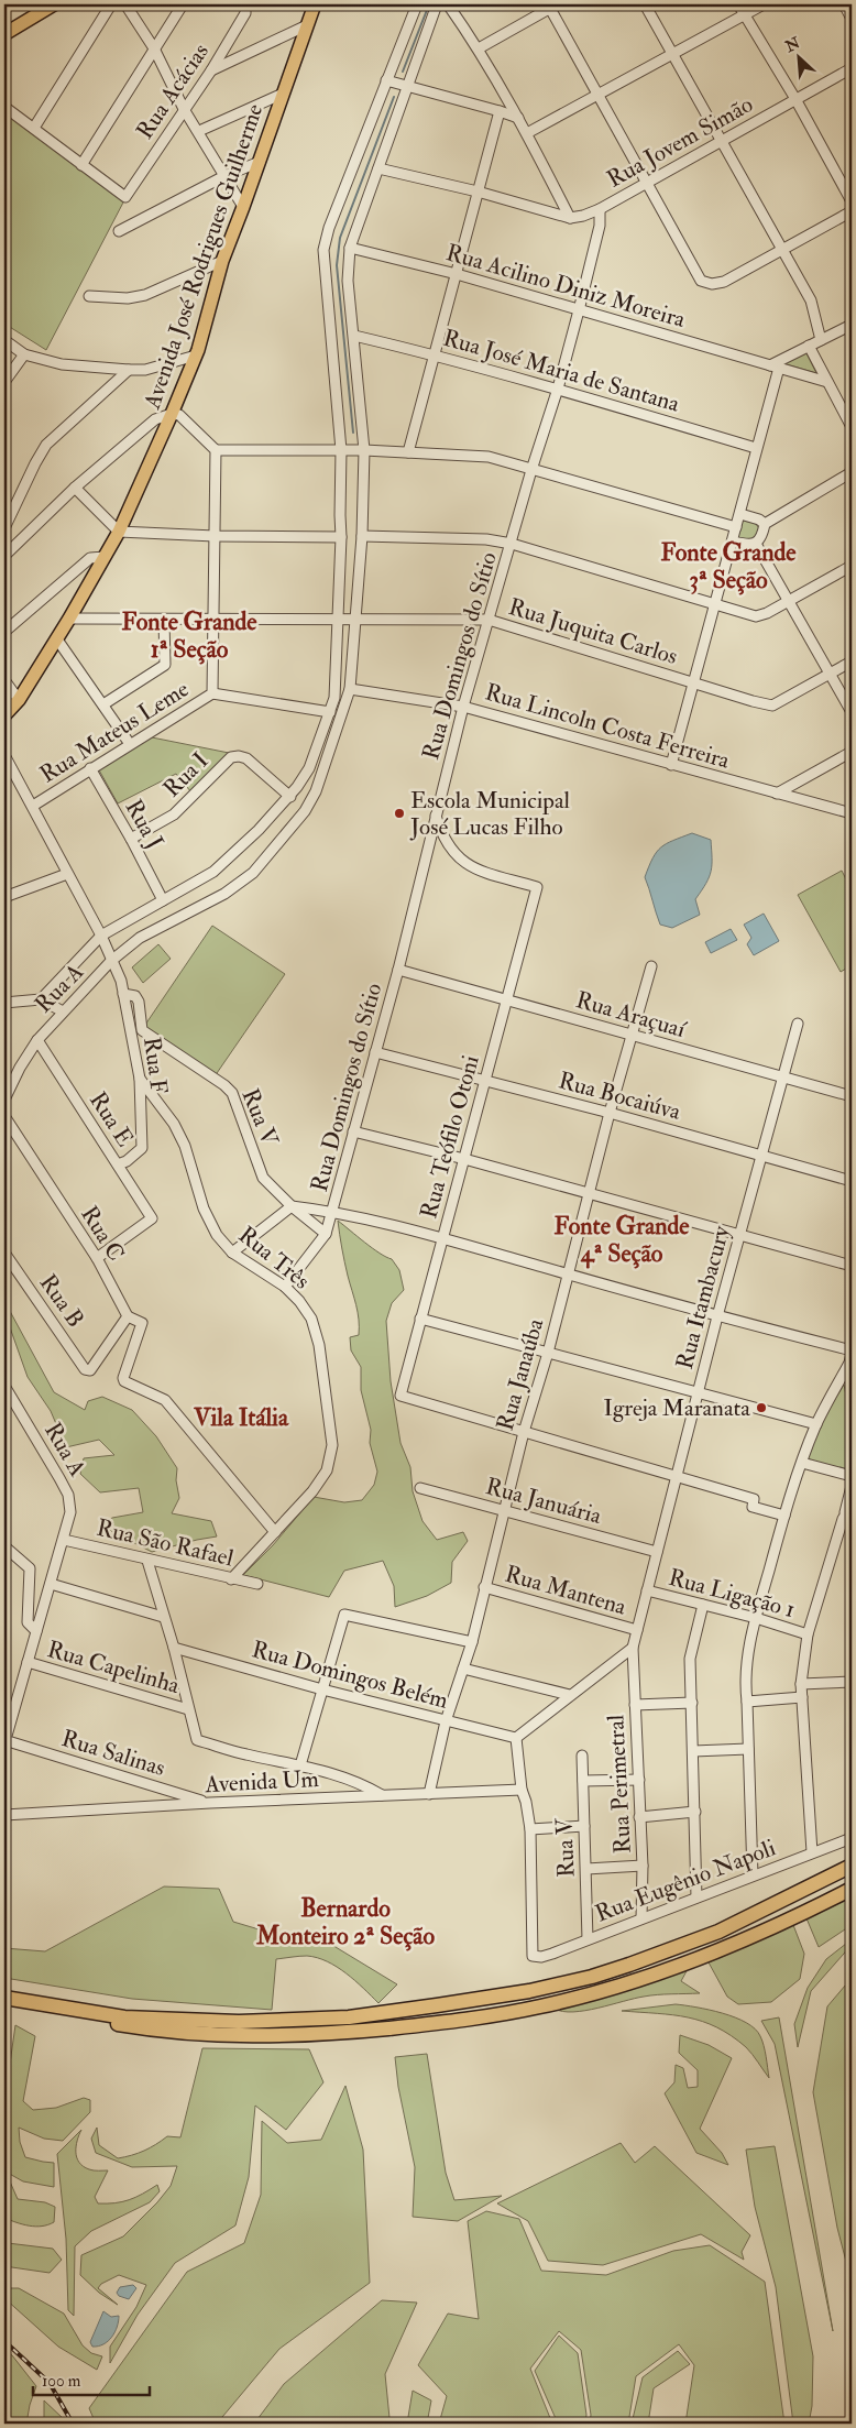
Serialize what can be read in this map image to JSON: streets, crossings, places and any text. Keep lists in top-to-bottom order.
{
  "streets": {
    "main road": ["Avenida José Rodrigues Guilherme"],
    "street": [
      "Rua Acácias",
      "Rua Jovem Simão",
      "Rua Acilino Diniz Moreira",
      "Rua José Maria de Santana",
      "Rua Juquita Carlos",
      "Rua Domingos do Sítio",
      "Rua Lincoln Costa Ferreira",
      "Rua Mateus Leme",
      "Rua I",
      "Rua J",
      "Rua A",
      "Rua Araçuaí",
      "Rua F",
      "Rua Bocaiúva",
      "Rua V",
      "Rua E",
      "Rua Teófilo Otoni",
      "Rua C",
      "Rua Três",
      "Rua Itambacury",
      "Rua B",
      "Rua Janaúba",
      "Rua Januária",
      "Rua São Rafael",
      "Rua Mantena",
      "Rua Ligação 1",
      "Rua Capelinha",
      "Rua Domingos Belém",
      "Rua Salinas",
      "Avenida Um",
      "Rua Perimetral",
      "Rua Eugênio Napoli"
    ]
  },
  "crossings": [
    ["Rua Jovem Simão", "Rua Domingos do Sítio"],
    ["Avenida José Rodrigues Guilherme", "Rua Juquita Carlos"],
    ["Rua Acilino Diniz Moreira", "Rua Domingos do Sítio"],
    ["Rua Acilino Diniz Moreira", "Rua A"],
    ["Rua José Maria de Santana", "Rua Domingos do Sítio"],
    ["Rua José Maria de Santana", "Rua A"],
    ["Rua Juquita Carlos", "Rua Domingos do Sítio"],
    ["Rua Juquita Carlos", "Rua Mateus Leme"],
    ["Rua Juquita Carlos", "Rua A"],
    ["Rua Domingos do Sítio", "Rua Lincoln Costa Ferreira"],
    ["Rua Domingos do Sítio", "Rua Araçuaí"],
    ["Rua Domingos do Sítio", "Rua Bocaiúva"],
    ["Rua Domingos do Sítio", "Rua V"],
    ["Rua Domingos do Sítio", "Rua Teófilo Otoni"],
    ["Rua Lincoln Costa Ferreira", "Rua A"],
    ["Rua Mateus Leme", "Rua J"],
    ["Rua Mateus Leme", "Rua F"],
    ["Rua I", "Rua J"],
    ["Rua A", "Rua F"],
    ["Rua A", "Rua E"],
    ["Rua A", "Rua São Rafael"],
    ["Rua A", "Rua Capelinha"],
    ["Rua A", "Rua Salinas"],
    ["Rua Araçuaí", "Rua Teófilo Otoni"],
    ["Rua Araçuaí", "Rua Itambacury"],
    ["Rua Araçuaí", "Rua Janaúba"],
    ["Rua F", "Rua V"],
    ["Rua F", "Rua E"],
    ["Rua F", "Rua Três"],
    ["Rua Bocaiúva", "Rua Teófilo Otoni"],
    ["Rua Bocaiúva", "Rua Itambacury"],
    ["Rua Bocaiúva", "Rua Janaúba"],
    ["Rua V", "Rua Eugênio Napoli"],
    ["Rua E", "Rua C"],
    ["Rua Teófilo Otoni", "Rua Janaúba"],
    ["Rua C", "Rua B"],
    ["Rua Três", "Rua São Rafael"],
    ["Rua Itambacury", "Rua Januária"],
    ["Rua Itambacury", "Rua Mantena"],
    ["Rua Itambacury", "Rua Ligação 1"],
    ["Rua Itambacury", "Rua Perimetral"],
    ["Rua Janaúba", "Rua Januária"],
    ["Rua Janaúba", "Rua Mantena"],
    ["Rua Janaúba", "Rua Domingos Belém"],
    ["Rua Janaúba", "Avenida Um"],
    ["Rua Salinas", "Avenida Um"],
    ["Rua Perimetral", "Rua Eugênio Napoli"]
  ],
  "districts": [
    "Fonte Grande 3ª Seção",
    "Fonte Grande 1ª Seção",
    "Fonte Grande 4ª Seção",
    "Vila Itália",
    "Bernardo Monteiro 2ª Seção"
  ],
  "places": ["Escola Municipal José Lucas Filho", "Igreja Maranata"],
  "scale_bar": "100 m",
  "north": "top left"
}
